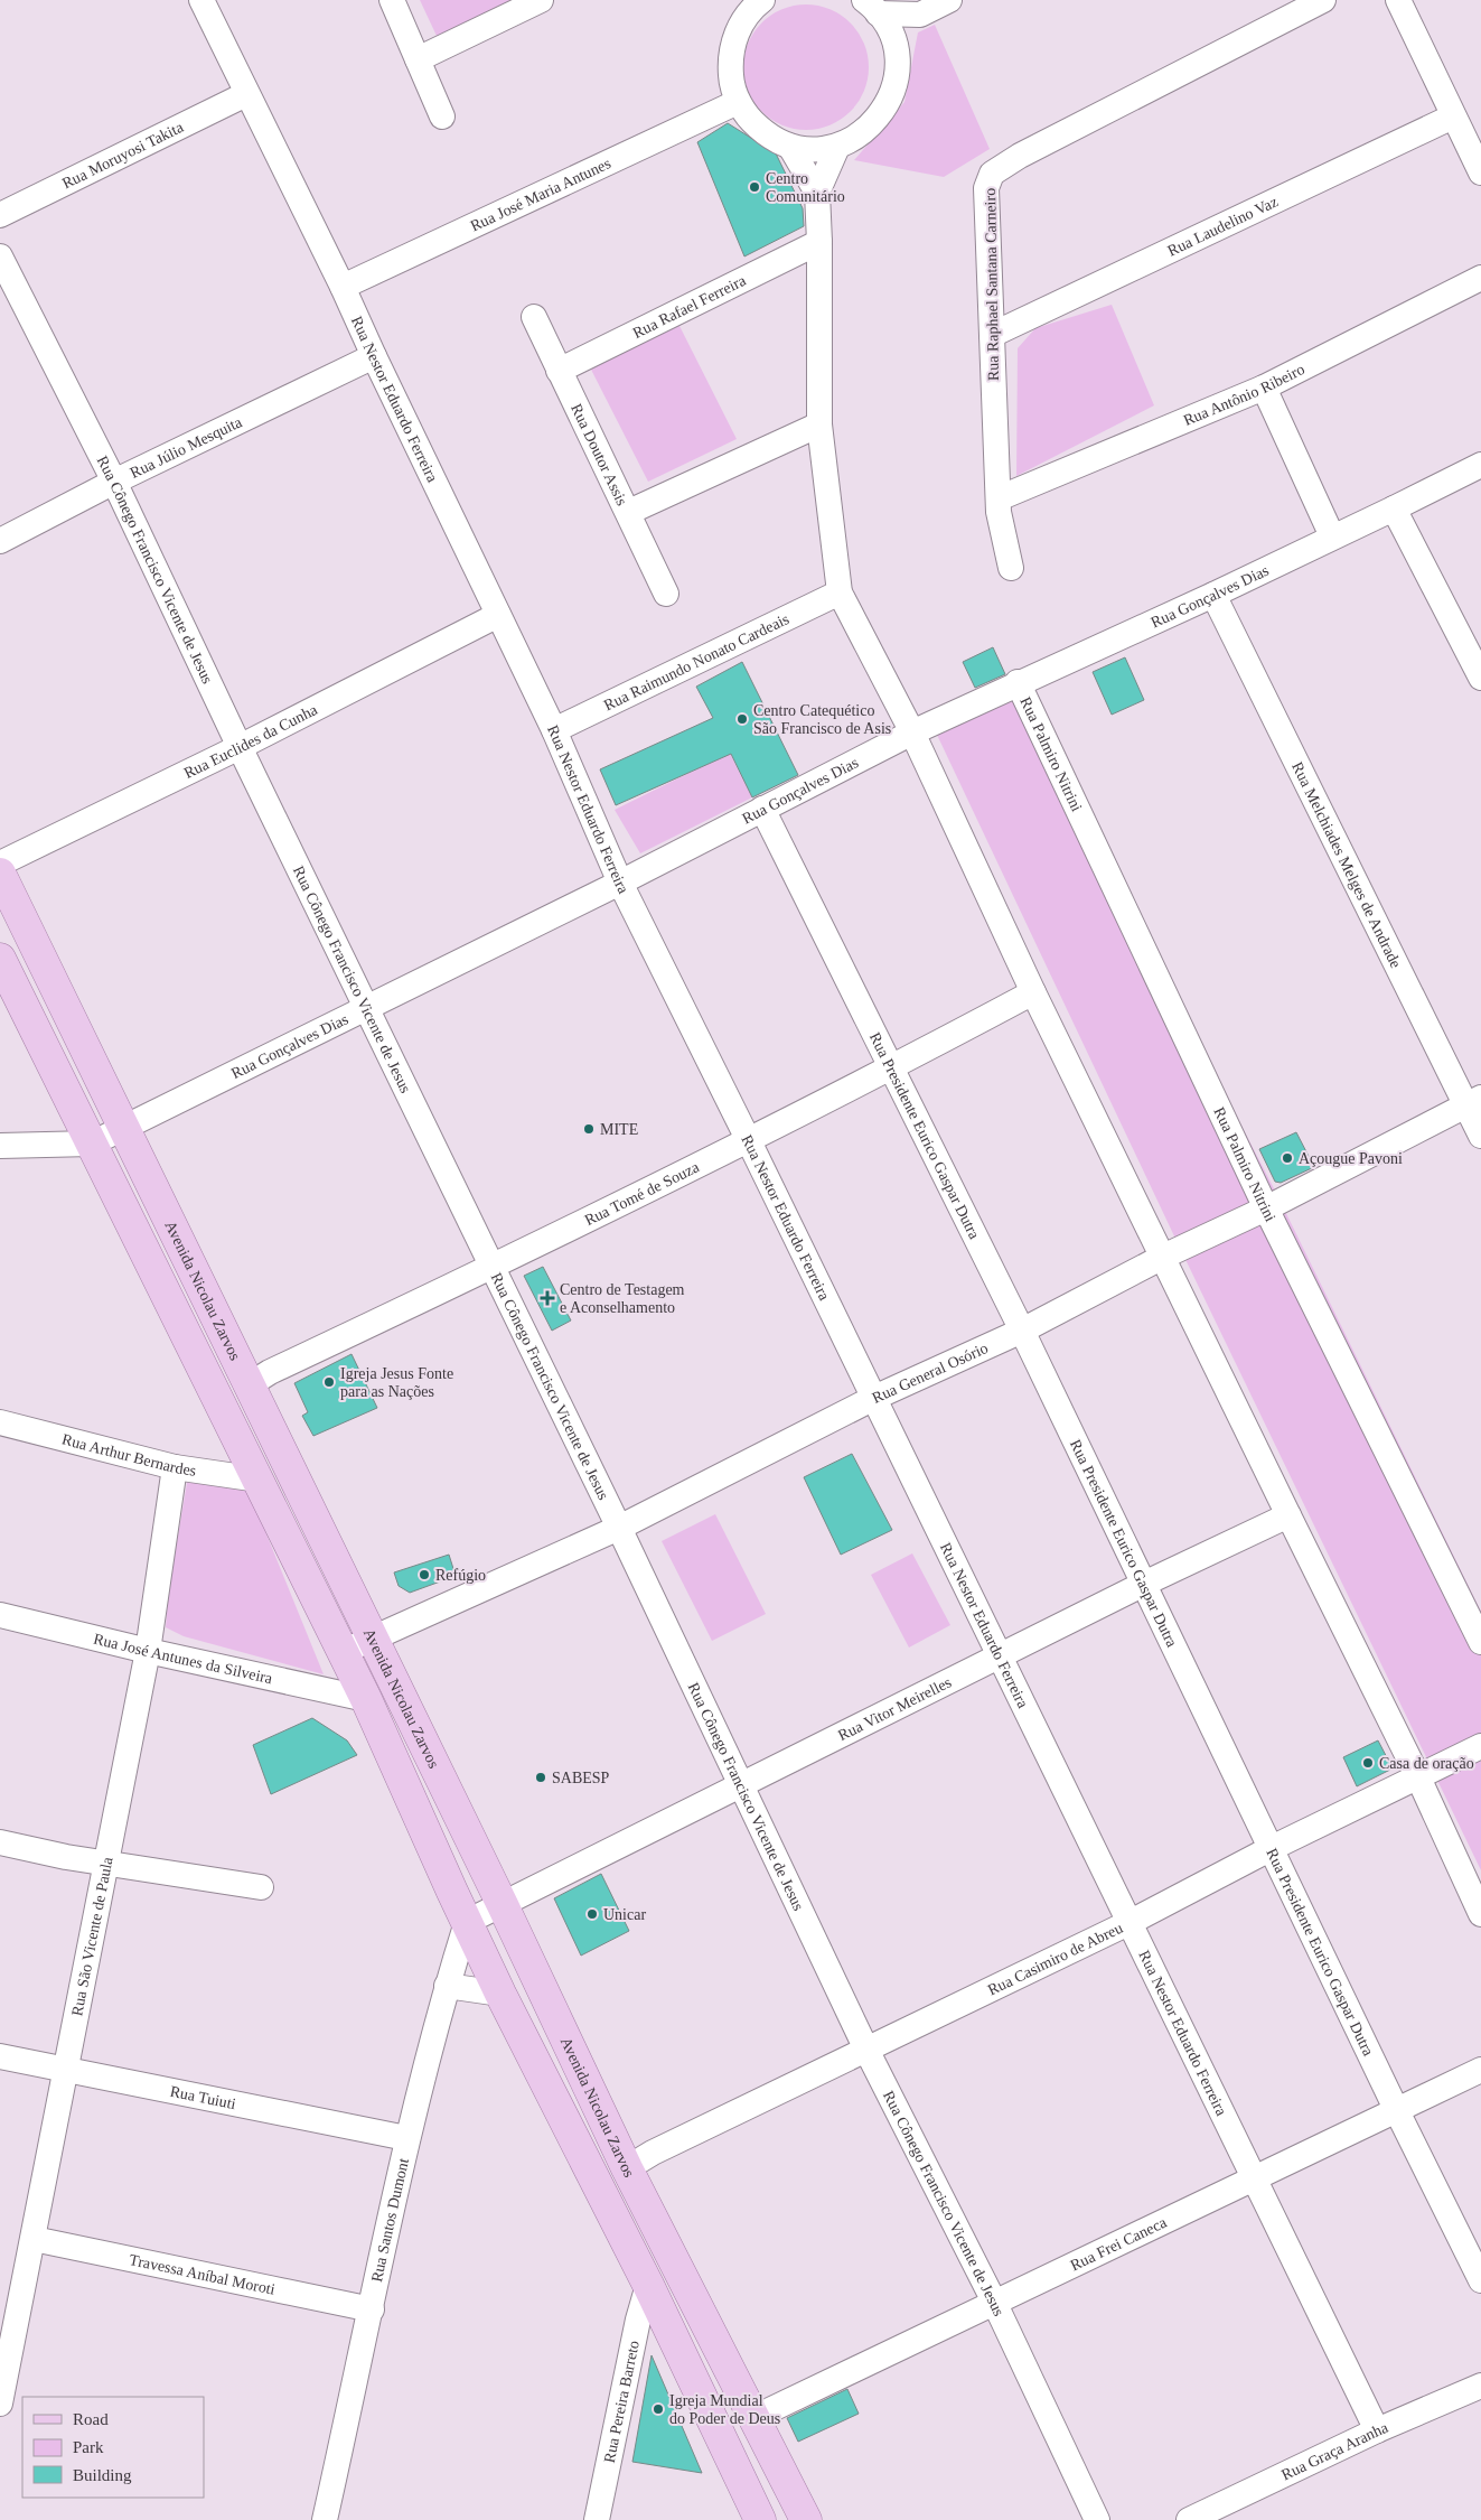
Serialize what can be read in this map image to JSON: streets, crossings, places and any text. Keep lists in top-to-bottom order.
{
  "streets": {
    "main road": ["Avenida Nicolau Zarvos"],
    "street": [
      "Rua Moruyosi Takita",
      "Rua José Maria Antunes",
      "Rua Laudelino Vaz",
      "Rua Raphael Santana Carneiro",
      "Rua Rafael Ferreira",
      "Rua Antônio Ribeiro",
      "Rua Nestor Eduardo Ferreira",
      "Rua Júlio Mesquita",
      "Rua Doutor Assis",
      "Rua Cônego Francisco Vicente de Jesus",
      "Rua Gonçalves Dias",
      "Rua Raimundo Nonato Cardeais",
      "Rua Euclides da Cunha",
      "Rua Palmiro Nitrini",
      "Rua Melchiades Melges de Andrade",
      "Rua Presidente Eurico Gaspar Dutra",
      "Rua Tomé de Souza",
      "Rua General Osório",
      "Rua Arthur Bernardes",
      "Rua José Antunes da Silveira",
      "Rua Vitor Meirelles",
      "Rua São Vicente de Paula",
      "Rua Casimiro de Abreu",
      "Rua Tuiuti",
      "Rua Santos Dumont",
      "Rua Frei Caneca",
      "Travessa Aníbal Moroti",
      "Rua Pereira Barreto",
      "Rua Graça Aranha"
    ]
  },
  "crossings": [
    ["Rua Moruyosi Takita", "Rua Nestor Eduardo Ferreira"],
    ["Rua José Maria Antunes", "Rua Nestor Eduardo Ferreira"],
    ["Rua Laudelino Vaz", "Rua Raphael Santana Carneiro"],
    ["Rua Raphael Santana Carneiro", "Rua Antônio Ribeiro"],
    ["Rua Rafael Ferreira", "Rua Doutor Assis"],
    ["Rua Nestor Eduardo Ferreira", "Rua Júlio Mesquita"],
    ["Rua Nestor Eduardo Ferreira", "Rua Gonçalves Dias"],
    ["Rua Nestor Eduardo Ferreira", "Rua Raimundo Nonato Cardeais"],
    ["Rua Nestor Eduardo Ferreira", "Rua Euclides da Cunha"],
    ["Rua Nestor Eduardo Ferreira", "Rua Tomé de Souza"],
    ["Rua Nestor Eduardo Ferreira", "Rua General Osório"],
    ["Rua Nestor Eduardo Ferreira", "Rua Vitor Meirelles"],
    ["Rua Nestor Eduardo Ferreira", "Rua Casimiro de Abreu"],
    ["Rua Nestor Eduardo Ferreira", "Rua Frei Caneca"],
    ["Rua Nestor Eduardo Ferreira", "Rua Graça Aranha"],
    ["Rua Júlio Mesquita", "Rua Cônego Francisco Vicente de Jesus"],
    ["Rua Cônego Francisco Vicente de Jesus", "Rua Gonçalves Dias"],
    ["Rua Cônego Francisco Vicente de Jesus", "Rua Euclides da Cunha"],
    ["Rua Cônego Francisco Vicente de Jesus", "Rua Tomé de Souza"],
    ["Rua Cônego Francisco Vicente de Jesus", "Rua General Osório"],
    ["Rua Cônego Francisco Vicente de Jesus", "Rua Vitor Meirelles"],
    ["Rua Cônego Francisco Vicente de Jesus", "Rua Casimiro de Abreu"],
    ["Rua Cônego Francisco Vicente de Jesus", "Rua Frei Caneca"],
    ["Rua Gonçalves Dias", "Rua Palmiro Nitrini"],
    ["Rua Gonçalves Dias", "Rua Melchiades Melges de Andrade"],
    ["Rua Gonçalves Dias", "Rua Presidente Eurico Gaspar Dutra"],
    ["Rua Gonçalves Dias", "Avenida Nicolau Zarvos"],
    ["Rua Palmiro Nitrini", "Rua General Osório"],
    ["Rua Melchiades Melges de Andrade", "Rua General Osório"],
    ["Rua Presidente Eurico Gaspar Dutra", "Rua Tomé de Souza"],
    ["Rua Presidente Eurico Gaspar Dutra", "Rua General Osório"],
    ["Rua Presidente Eurico Gaspar Dutra", "Rua Vitor Meirelles"],
    ["Rua Presidente Eurico Gaspar Dutra", "Rua Casimiro de Abreu"],
    ["Rua Presidente Eurico Gaspar Dutra", "Rua Frei Caneca"],
    ["Rua Tomé de Souza", "Avenida Nicolau Zarvos"],
    ["Avenida Nicolau Zarvos", "Rua General Osório"],
    ["Avenida Nicolau Zarvos", "Rua Arthur Bernardes"],
    ["Avenida Nicolau Zarvos", "Rua José Antunes da Silveira"],
    ["Avenida Nicolau Zarvos", "Rua Vitor Meirelles"],
    ["Avenida Nicolau Zarvos", "Rua Casimiro de Abreu"],
    ["Avenida Nicolau Zarvos", "Rua Santos Dumont"],
    ["Avenida Nicolau Zarvos", "Rua Frei Caneca"],
    ["Avenida Nicolau Zarvos", "Rua Pereira Barreto"],
    ["Rua Arthur Bernardes", "Rua São Vicente de Paula"],
    ["Rua José Antunes da Silveira", "Rua São Vicente de Paula"],
    ["Rua Vitor Meirelles", "Rua Santos Dumont"],
    ["Rua São Vicente de Paula", "Rua Tuiuti"],
    ["Rua São Vicente de Paula", "Travessa Aníbal Moroti"],
    ["Rua Tuiuti", "Rua Santos Dumont"],
    ["Rua Santos Dumont", "Travessa Aníbal Moroti"]
  ],
  "places": {
    "other": [
      "Centro Comunitário",
      "Centro Catequético São Francisco de Asis",
      "MITE",
      "Açougue Pavoni",
      "Igreja Jesus Fonte para as Nações",
      "Refúgio",
      "Casa de oração",
      "SABESP",
      "Unicar",
      "Igreja Mundial do Poder de Deus"
    ],
    "health": ["Centro de Testagem e Aconselhamento"]
  },
  "legend": ["Road", "Park", "Building"]
}
